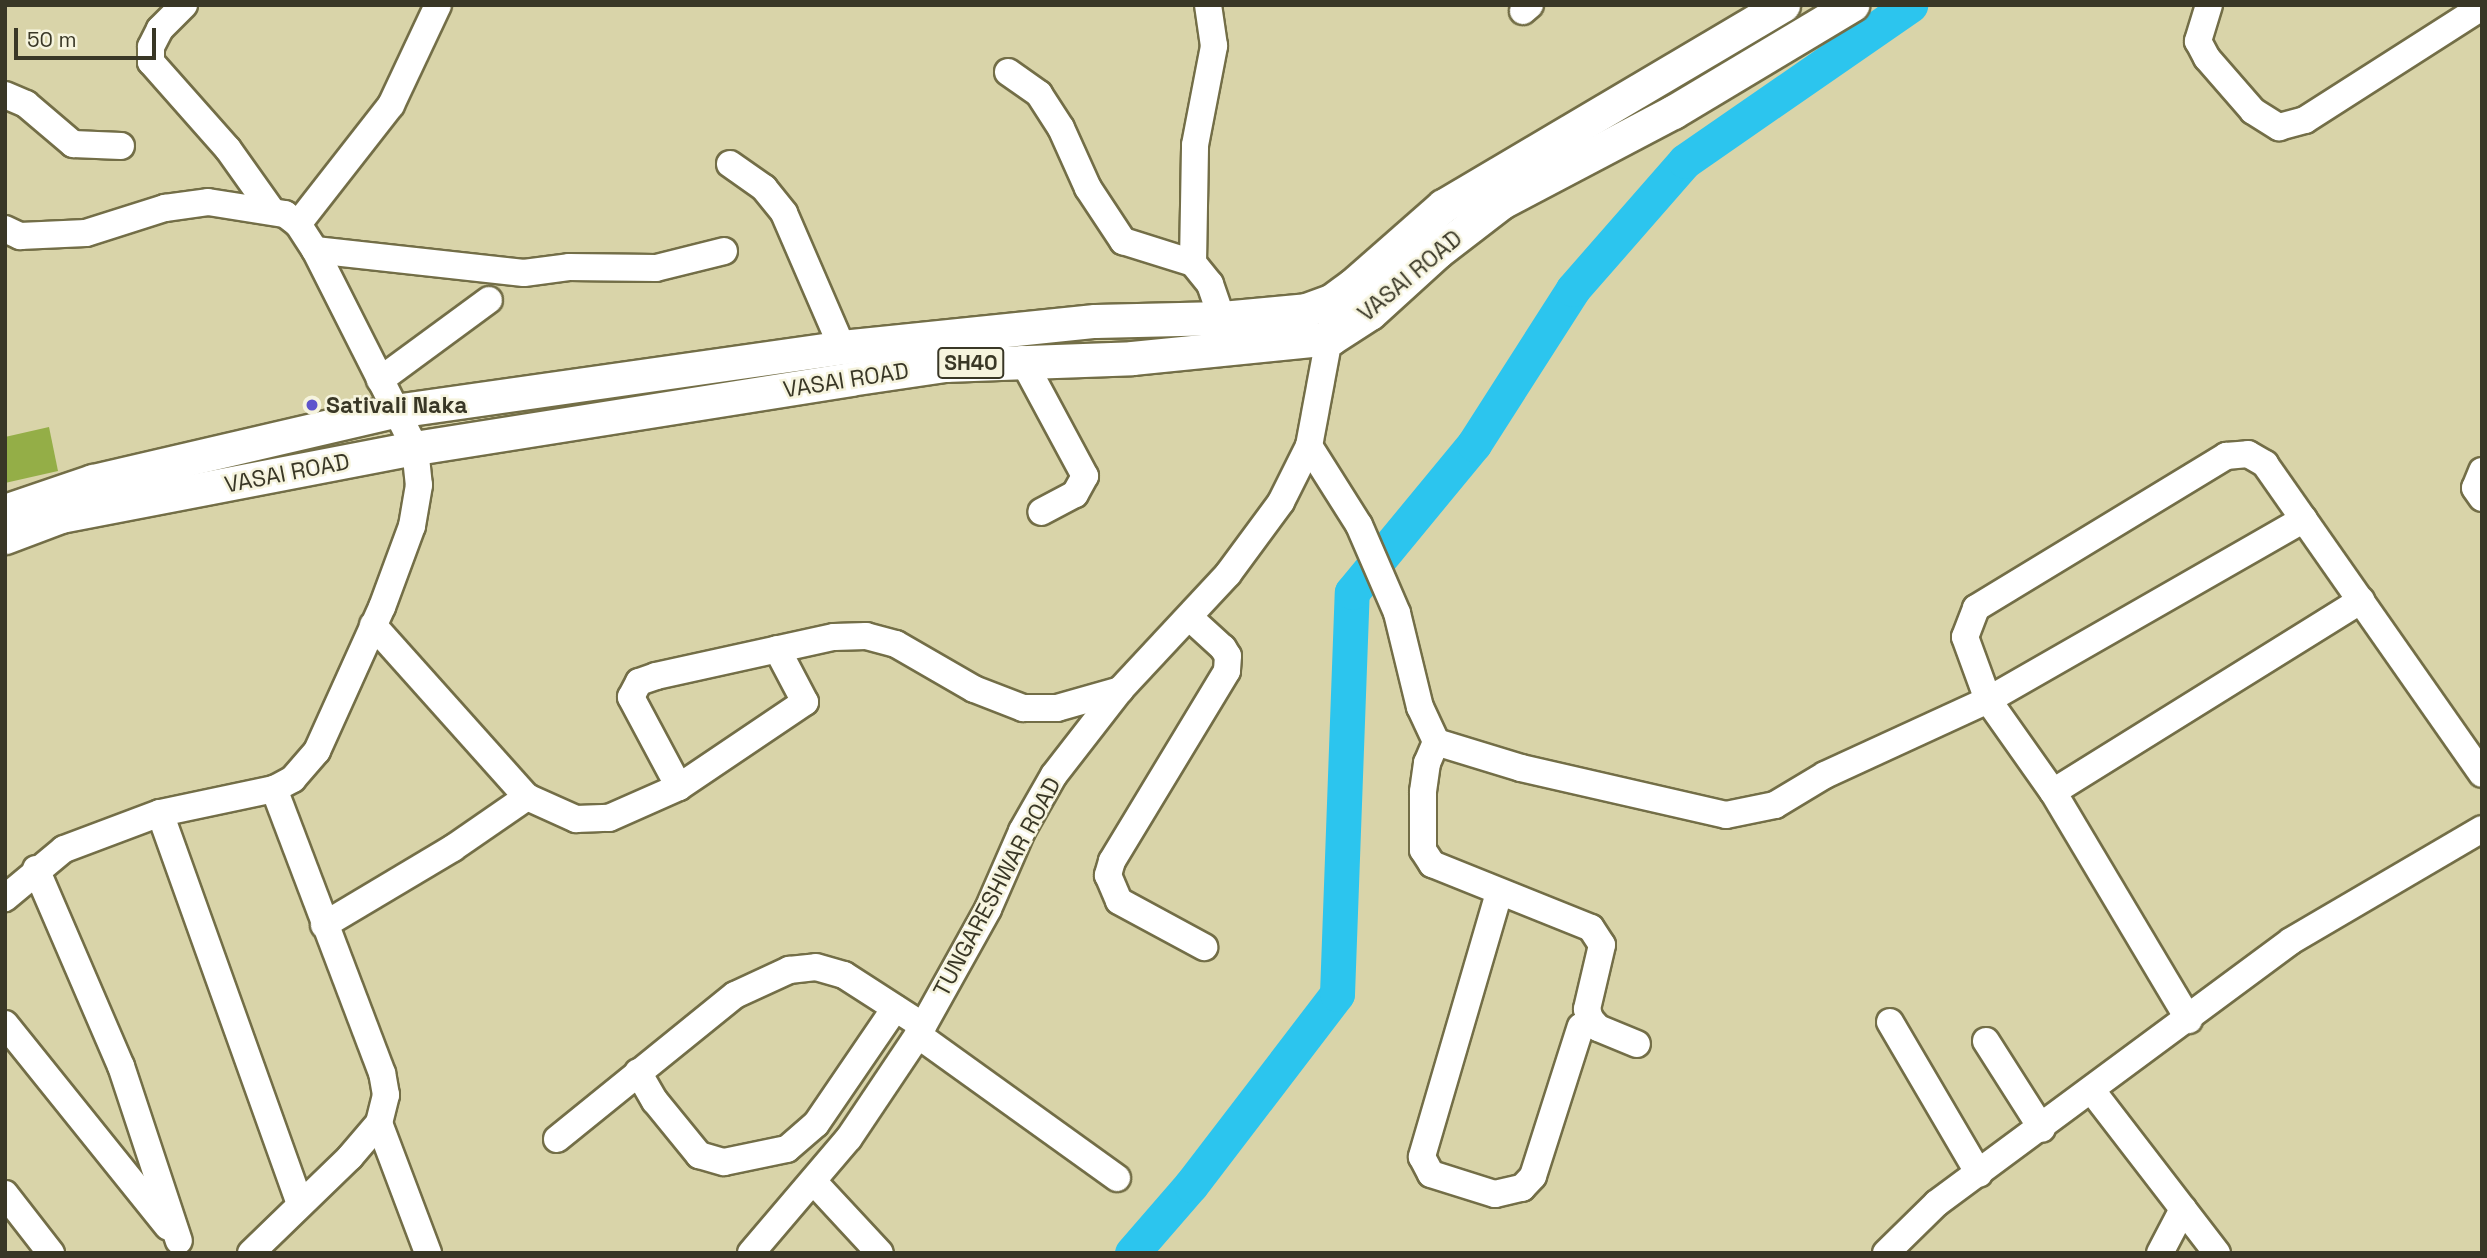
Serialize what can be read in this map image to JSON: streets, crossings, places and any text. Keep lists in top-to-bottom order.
{
  "streets": {
    "main road": ["VASAI ROAD", "SH40"],
    "street": ["TUNGARESHWAR ROAD"]
  },
  "crossings": [
    ["VASAI ROAD", "TUNGARESHWAR ROAD"]
  ],
  "places": ["Sativali Naka"],
  "scale_bar": "50 m"
}
